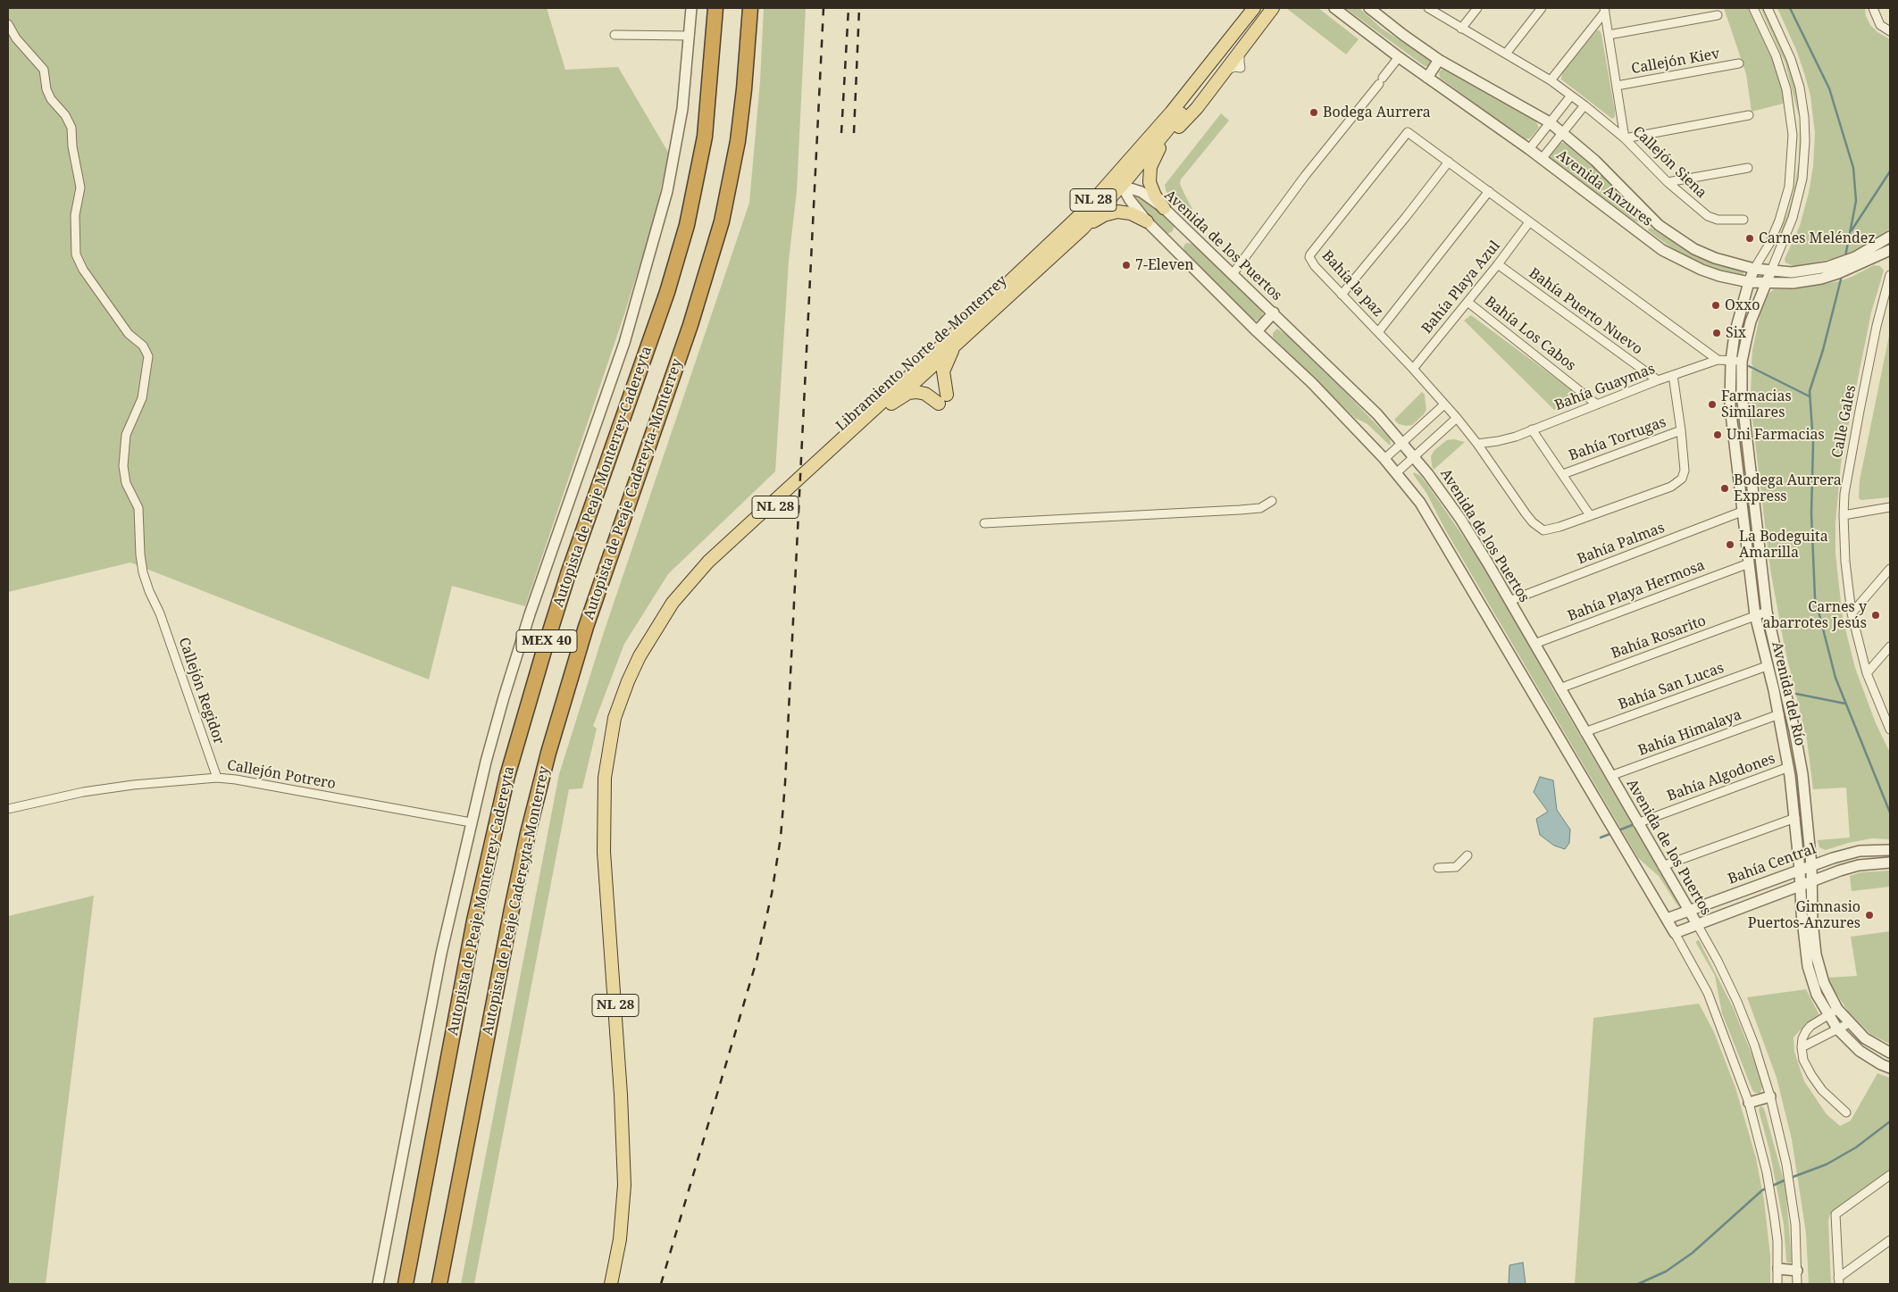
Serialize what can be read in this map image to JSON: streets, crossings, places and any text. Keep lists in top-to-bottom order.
{
  "streets": {
    "highway": ["Autopista de Peaje Monterrey-Cadereyta", "Autopista de Peaje Cadereyta-Monterrey", "MEX 40"],
    "main road": ["NL 28", "Libramiento Norte de Monterrey"],
    "street": [
      "Callejón Kiev",
      "Callejón Siena",
      "Avenida Anzures",
      "Avenida de los Puertos",
      "Bahía la paz",
      "Bahía Playa Azul",
      "Bahía Puerto Nuevo",
      "Bahía Los Cabos",
      "Bahía Guaymas",
      "Calle Gales",
      "Bahía Tortugas",
      "Bahía Palmas",
      "Bahía Playa Hermosa",
      "Bahía Rosarito",
      "Bahía San Lucas",
      "Callejón Regidor",
      "Avenida del Río",
      "Bahía Himalaya",
      "Callejón Potrero",
      "Bahía Algodones",
      "Bahía Central"
    ]
  },
  "crossings": [
    ["Avenida Anzures", "Avenida del Río"],
    ["Avenida de los Puertos", "Libramiento Norte de Monterrey"],
    ["Avenida de los Puertos", "Bahía Palmas"],
    ["Avenida de los Puertos", "Bahía Playa Hermosa"],
    ["Avenida de los Puertos", "Bahía Rosarito"],
    ["Avenida de los Puertos", "Bahía San Lucas"],
    ["Avenida de los Puertos", "Bahía Himalaya"],
    ["Avenida de los Puertos", "Bahía Algodones"],
    ["Avenida de los Puertos", "Bahía Central"],
    ["Bahía la paz", "Bahía Playa Azul"],
    ["Bahía la paz", "Bahía Guaymas"],
    ["Bahía la paz", "Bahía Tortugas"],
    ["Bahía Playa Azul", "Bahía Puerto Nuevo"],
    ["Bahía Playa Azul", "Bahía Los Cabos"],
    ["Bahía Puerto Nuevo", "Bahía Guaymas"],
    ["Bahía Los Cabos", "Bahía Guaymas"],
    ["Bahía Guaymas", "Avenida del Río"],
    ["Bahía Palmas", "Avenida del Río"],
    ["Bahía Playa Hermosa", "Avenida del Río"],
    ["Bahía Rosarito", "Avenida del Río"],
    ["Bahía San Lucas", "Avenida del Río"],
    ["Callejón Regidor", "Callejón Potrero"],
    ["Avenida del Río", "Bahía Himalaya"],
    ["Avenida del Río", "Bahía Algodones"],
    ["Avenida del Río", "Bahía Central"]
  ],
  "places": [
    "Bodega Aurrera",
    "Carnes Meléndez",
    "7-Eleven",
    "Oxxo",
    "Six",
    "Farmacias Similares",
    "Uni Farmacias",
    "Bodega Aurrera Express",
    "La Bodeguita Amarilla",
    "Carnes y abarrotes Jesús",
    "Gimnasio Puertos-Anzures"
  ]
}
